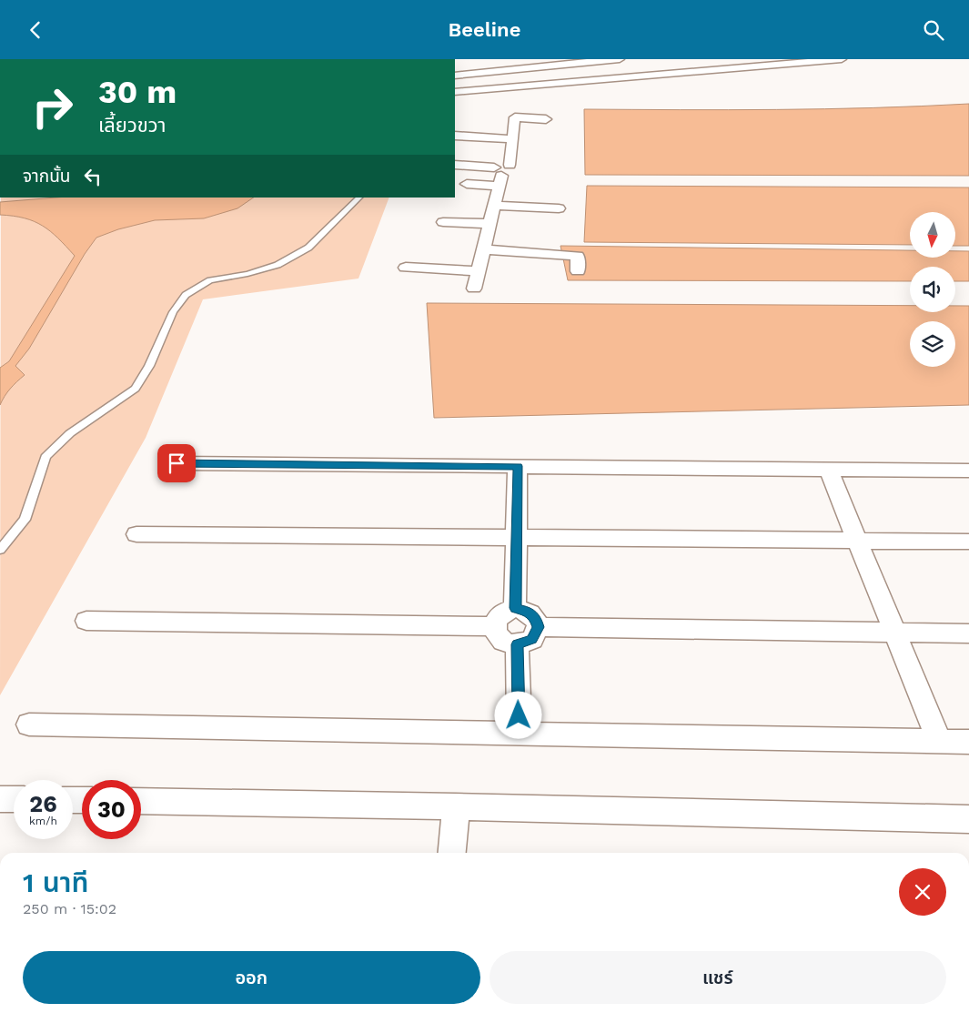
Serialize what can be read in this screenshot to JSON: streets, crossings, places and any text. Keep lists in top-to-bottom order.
{
  "north": "bottom",
  "page": {
    "header": "Beeline",
    "turn": ["30 m", "เลี้ยวขวา"],
    "then": "จากนั้น",
    "speed": "26 km/h",
    "limit": "30",
    "heading": ["1 นาที", "250 m · 15:02"],
    "buttons": ["ออก", "แชร์"]
  }
}
